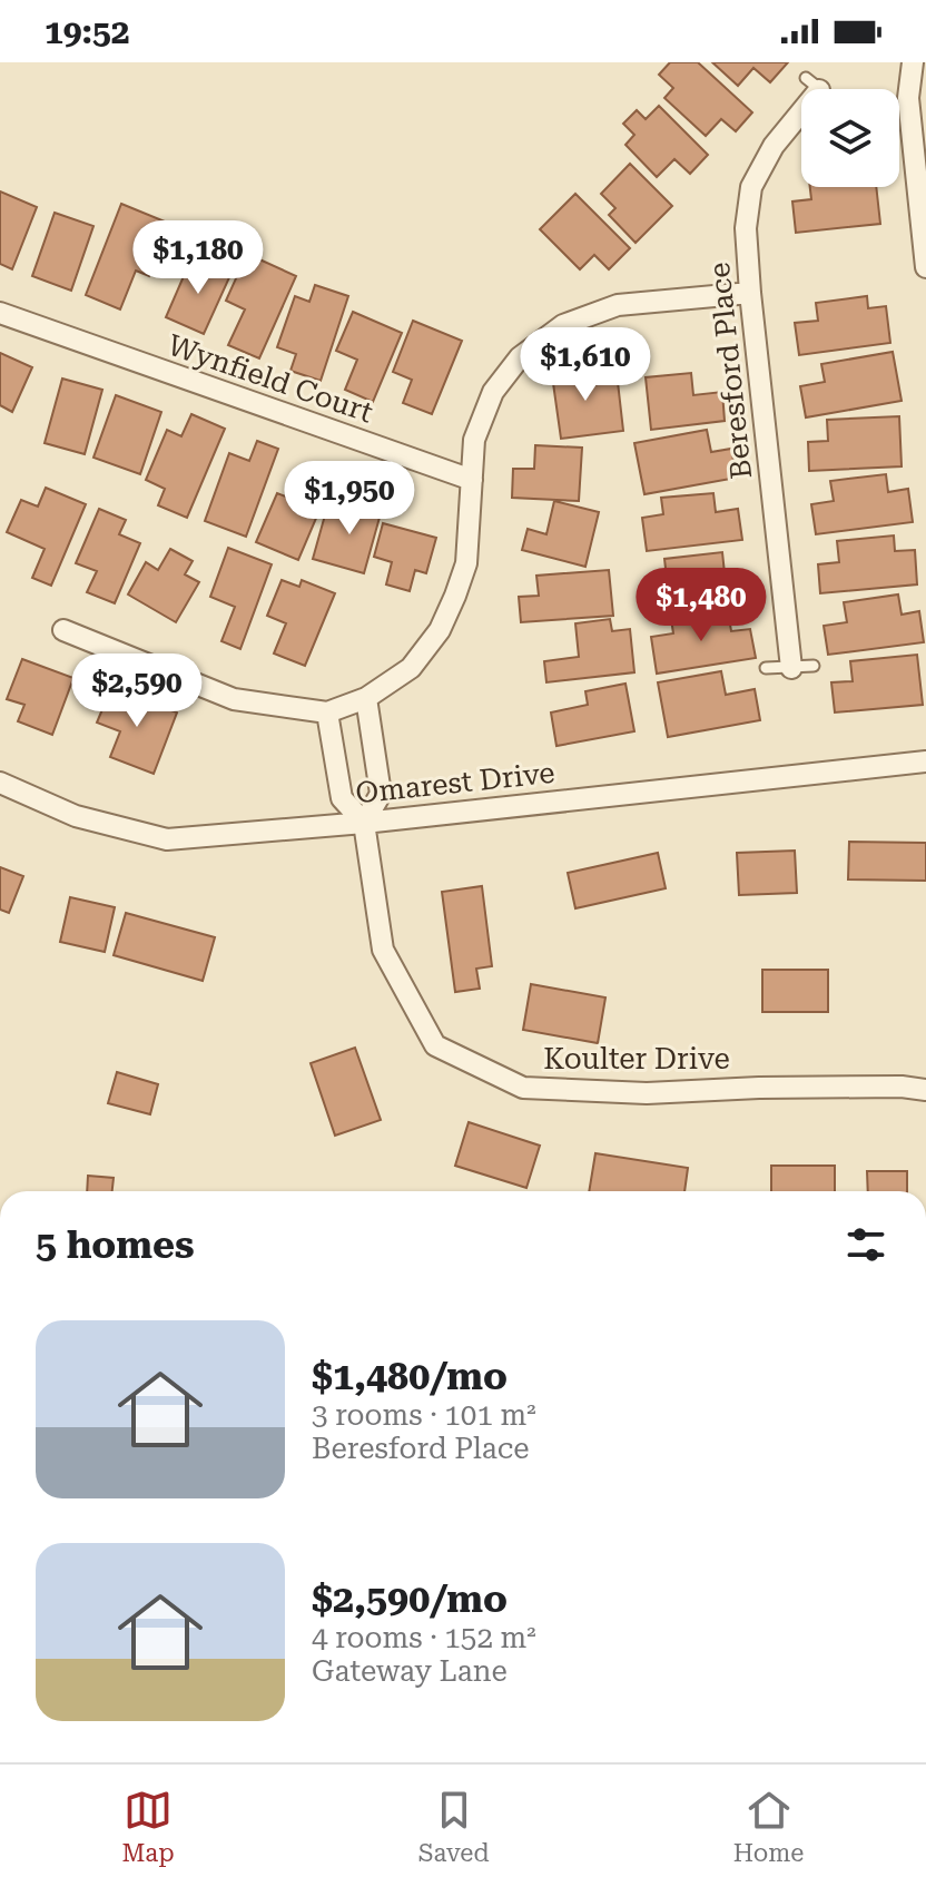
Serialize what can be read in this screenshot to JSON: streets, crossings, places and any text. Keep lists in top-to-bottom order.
{
  "streets": {
    "street": [
      "Beresford Place",
      "Wynfield Court",
      "Omarest Drive",
      "Koulter Drive"
    ]
  },
  "crossings": [
    ["Omarest Drive", "Koulter Drive"]
  ],
  "page": {
    "status": "19:52",
    "price": [
      "$1,180",
      "$1,610",
      "$1,950",
      "$1,480",
      "$2,590"
    ],
    "heading": "5 homes",
    "list": [
      {
        "name": "$1,480/mo",
        "note": "3 rooms · 101 m² · Beresford Place"
      },
      {
        "name": "$2,590/mo",
        "note": "4 rooms · 152 m² · Gateway Lane"
      }
    ],
    "tabs": ["Map", "Saved", "Home"]
  }
}
